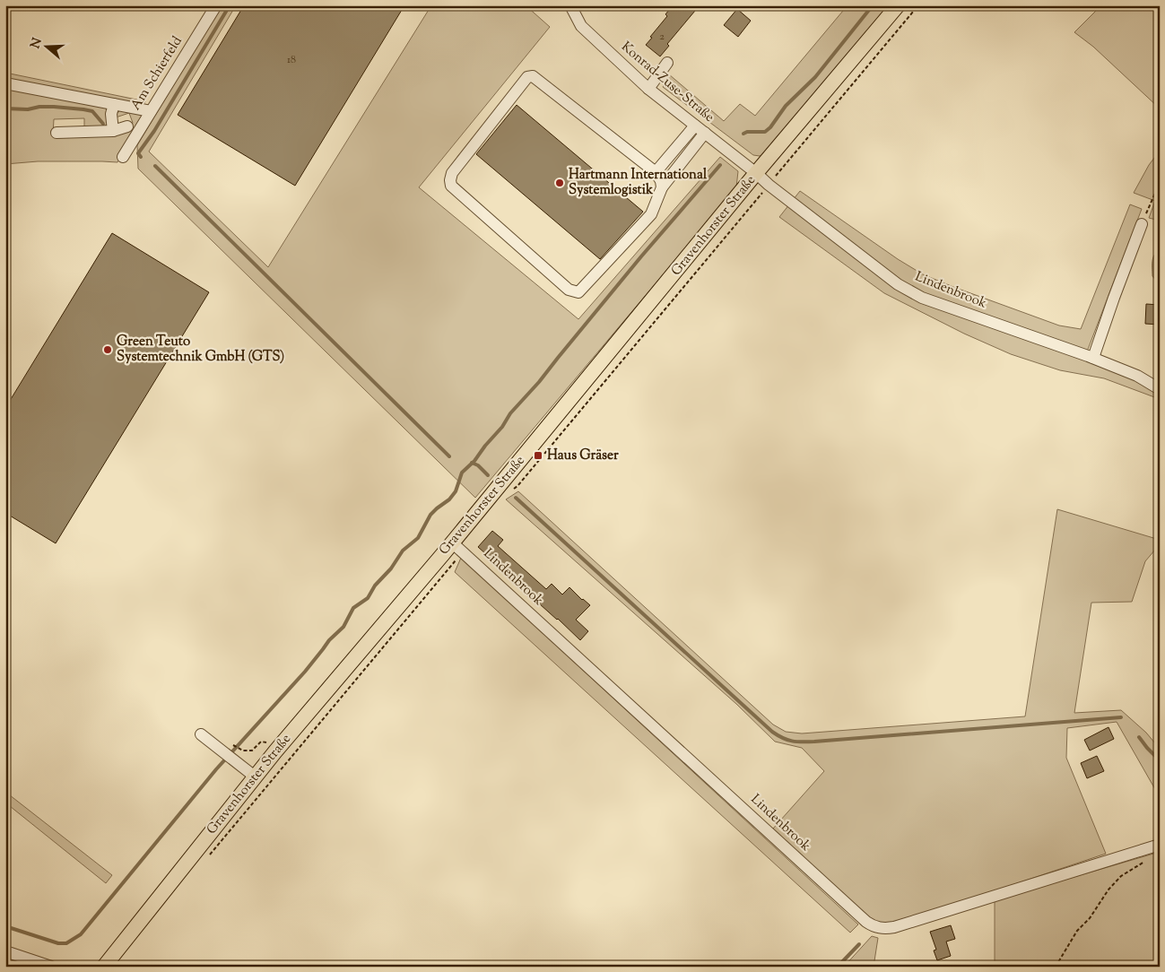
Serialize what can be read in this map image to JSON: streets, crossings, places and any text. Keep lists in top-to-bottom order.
{
  "streets": {
    "main road": ["Gravenhorster Straße"],
    "street": ["Am Schierfeld", "Konrad-Zuse-Straße", "Lindenbrook"]
  },
  "crossings": [
    ["Konrad-Zuse-Straße", "Gravenhorster Straße"],
    ["Konrad-Zuse-Straße", "Lindenbrook"],
    ["Gravenhorster Straße", "Lindenbrook"]
  ],
  "places": {
    "other": ["Hartmann International Systemlogistik", "Green Teuto Systemtechnik GmbH (GTS)"],
    "transit": ["Haus Gräser"]
  },
  "house_numbers": ["2", "18"],
  "north": "left"
}
